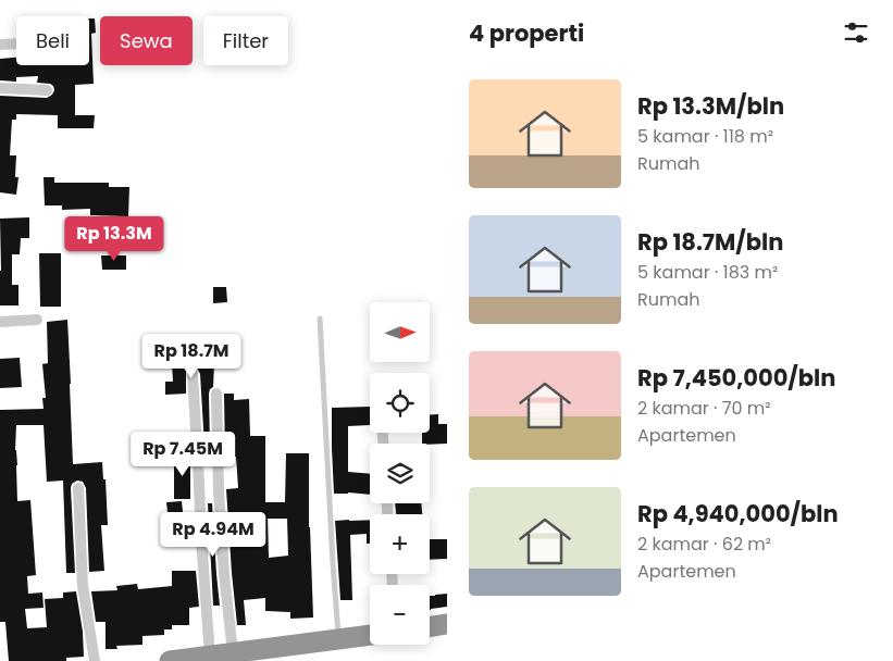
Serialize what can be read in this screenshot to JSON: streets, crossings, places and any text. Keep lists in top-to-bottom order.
{
  "north": "right",
  "page": {
    "heading": "4 properti",
    "chip": ["Beli", "Sewa", "Filter"],
    "list": [
      {
        "name": "Rp 13.3M/bln",
        "note": "5 kamar · 118 m² · Rumah"
      },
      {
        "name": "Rp 18.7M/bln",
        "note": "5 kamar · 183 m² · Rumah"
      },
      {
        "name": "Rp 7,450,000/bln",
        "note": "2 kamar · 70 m² · Apartemen"
      },
      {
        "name": "Rp 4,940,000/bln",
        "note": "2 kamar · 62 m² · Apartemen"
      }
    ],
    "price": [
      "Rp 13.3M",
      "Rp 18.7M",
      "Rp 7.45M",
      "Rp 4.94M"
    ],
    "map_buttons": ["+", "−"]
  }
}
